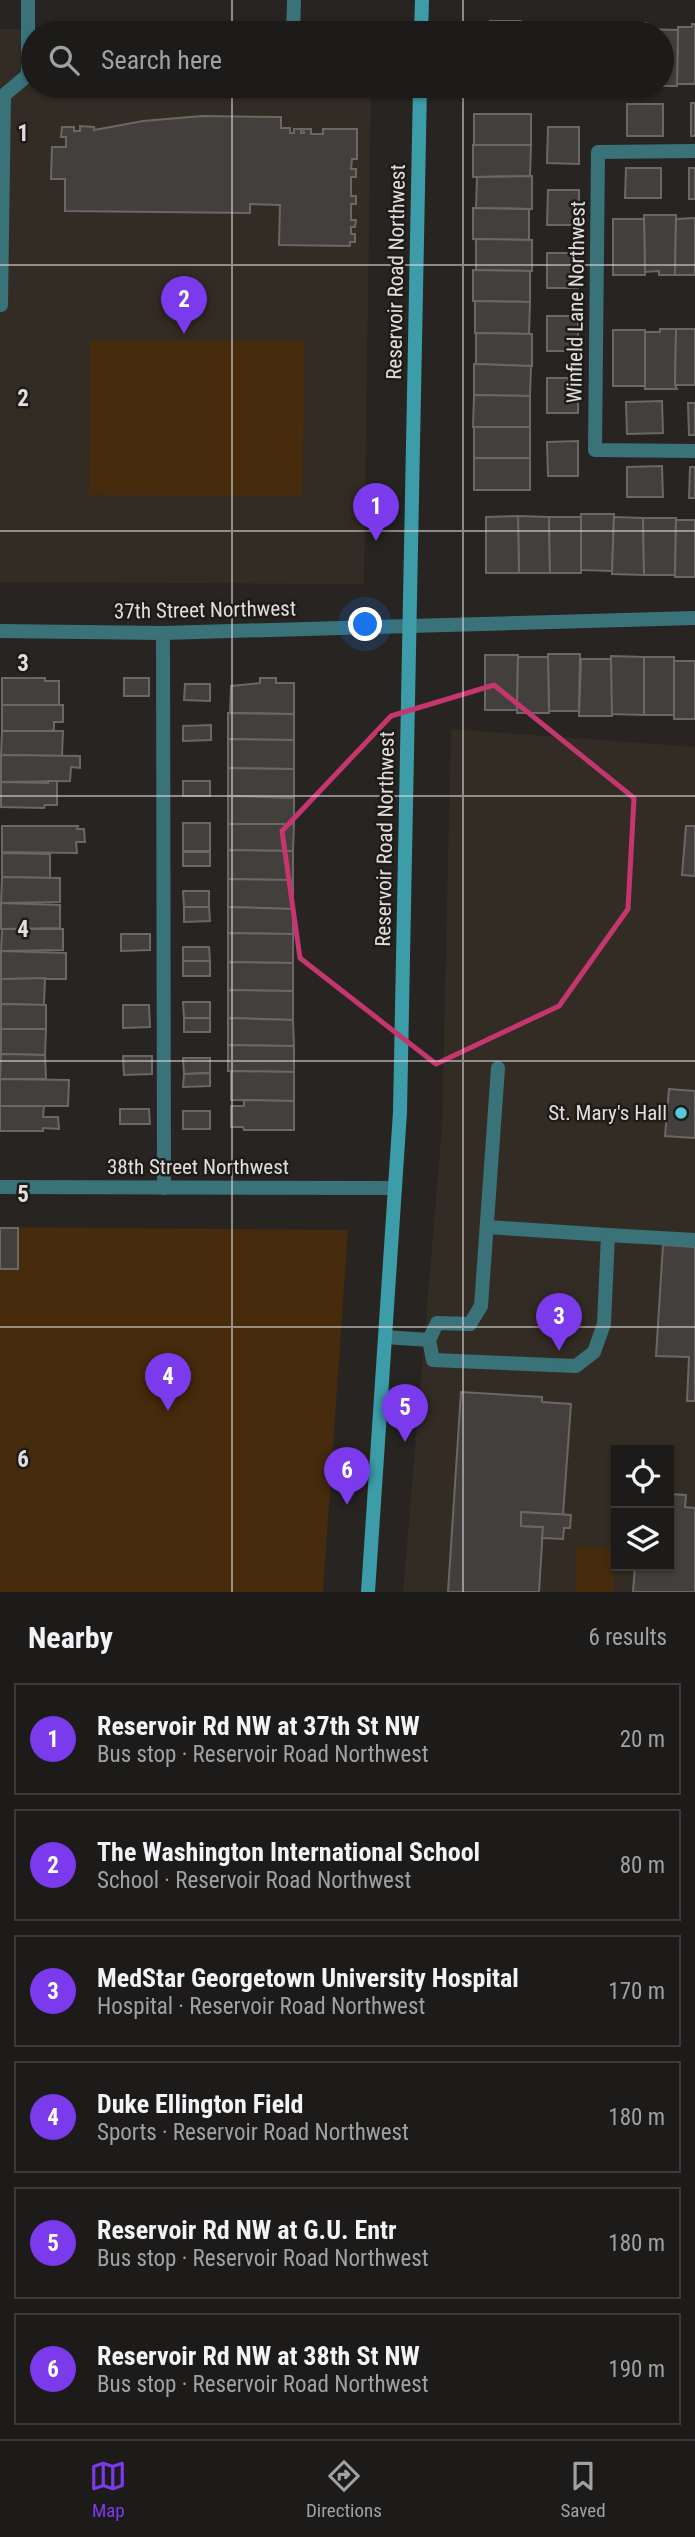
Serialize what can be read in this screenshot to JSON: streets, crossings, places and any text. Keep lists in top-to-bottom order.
{
  "streets": {
    "main road": ["Reservoir Road Northwest"],
    "street": ["Winfield Lane Northwest", "37th Street Northwest", "38th Street Northwest"]
  },
  "crossings": [
    ["Reservoir Road Northwest", "37th Street Northwest"],
    ["Reservoir Road Northwest", "38th Street Northwest"]
  ],
  "places": ["St. Mary's Hall"],
  "page": {
    "search": "Search here",
    "pins": [
      "2",
      "1",
      "3",
      "4",
      "5",
      "6"
    ],
    "heading": ["Nearby", "6 results"],
    "list": [
      {
        "mark": "1",
        "name": "Reservoir Rd NW at 37th St NW",
        "note": "Bus stop · Reservoir Road Northwest",
        "value": "20 m"
      },
      {
        "mark": "2",
        "name": "The Washington International School",
        "note": "School · Reservoir Road Northwest",
        "value": "80 m"
      },
      {
        "mark": "3",
        "name": "MedStar Georgetown University Hospital",
        "note": "Hospital · Reservoir Road Northwest",
        "value": "170 m"
      },
      {
        "mark": "4",
        "name": "Duke Ellington Field",
        "note": "Sports · Reservoir Road Northwest",
        "value": "180 m"
      },
      {
        "mark": "5",
        "name": "Reservoir Rd NW at G.U. Entr",
        "note": "Bus stop · Reservoir Road Northwest",
        "value": "180 m"
      },
      {
        "mark": "6",
        "name": "Reservoir Rd NW at 38th St NW",
        "note": "Bus stop · Reservoir Road Northwest",
        "value": "190 m"
      }
    ],
    "nav": ["Map", "Directions", "Saved"]
  },
  "grid": {
    "rows": [
      "1",
      "2",
      "3",
      "4",
      "5",
      "6"
    ]
  }
}
